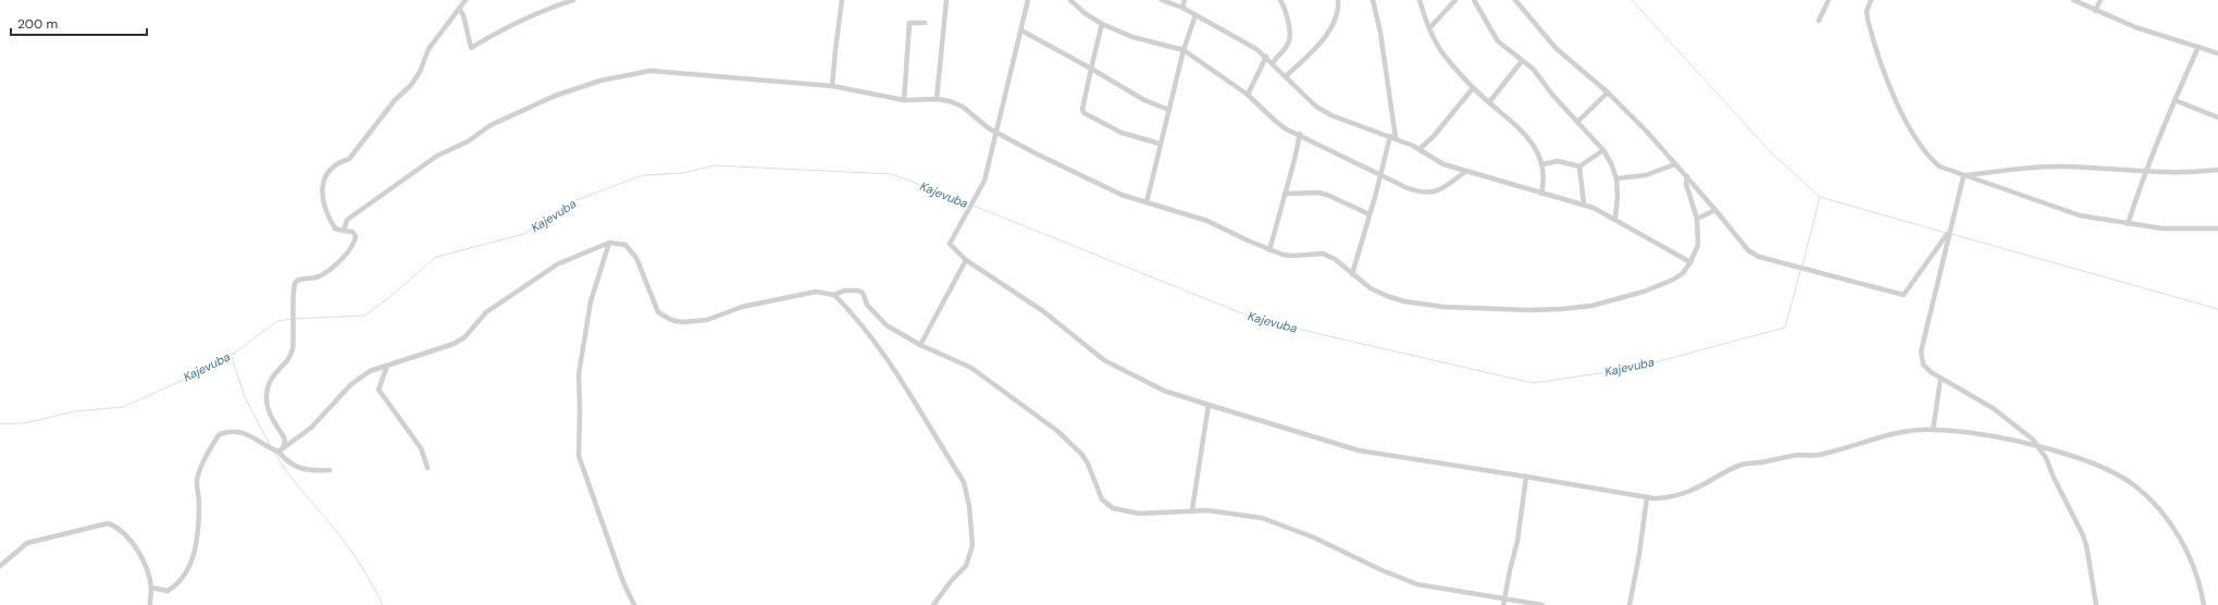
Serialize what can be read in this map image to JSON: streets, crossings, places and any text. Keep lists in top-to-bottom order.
{
  "water": ["Kajevuba"],
  "scale_bar": "200 m"
}
